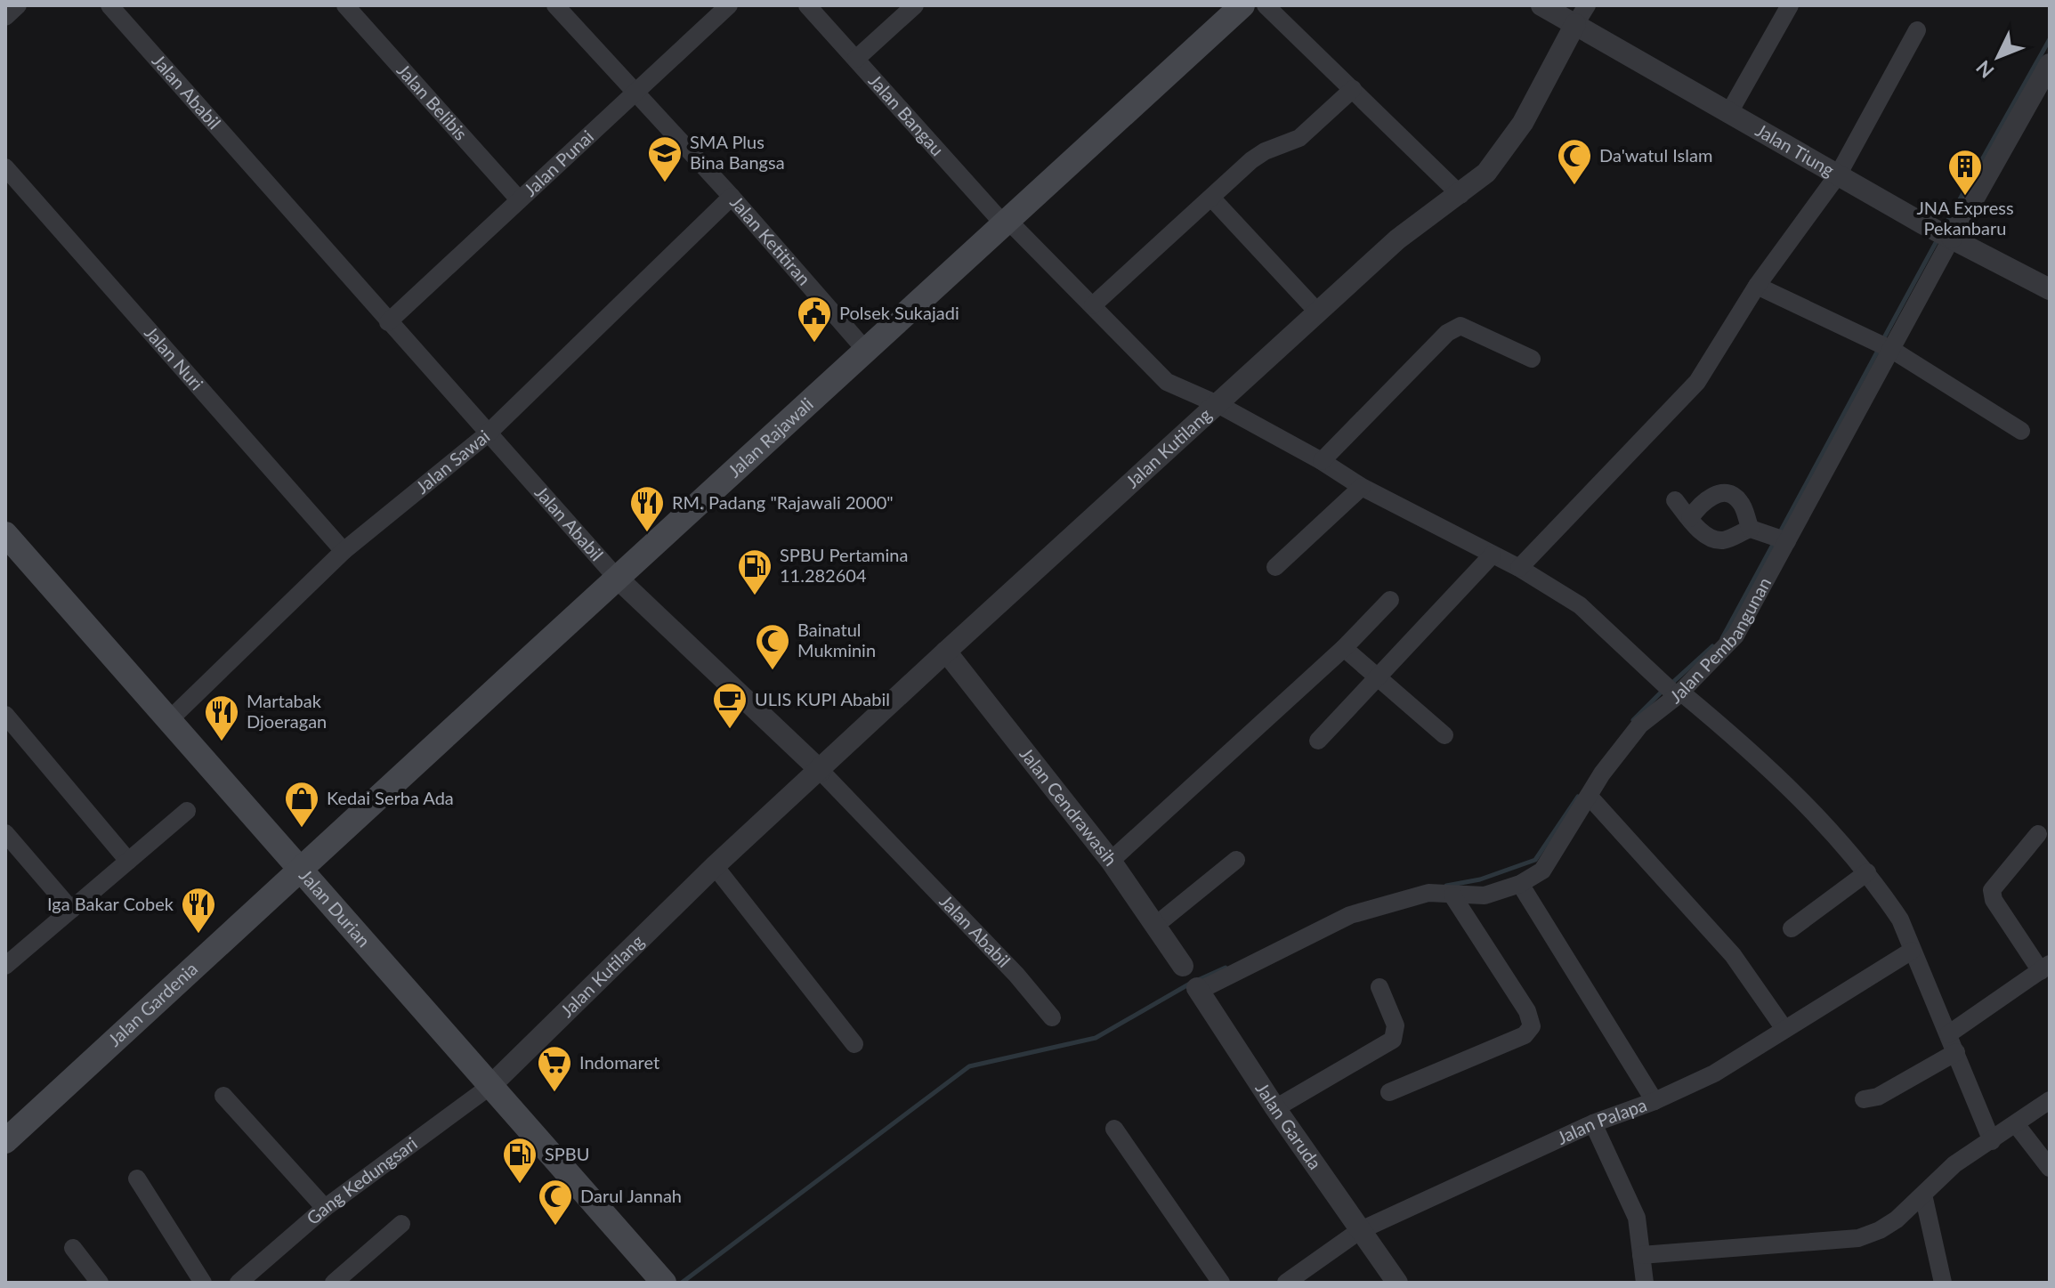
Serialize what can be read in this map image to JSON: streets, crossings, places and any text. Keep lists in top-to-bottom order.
{
  "streets": {
    "main road": ["Jalan Rajawali", "Jalan Durian", "Jalan Gardenia"],
    "street": [
      "Jalan Ababil",
      "Jalan Belibis",
      "Jalan Bangau",
      "Jalan Tiung",
      "Jalan Punai",
      "Jalan Ketitiran",
      "Jalan Nuri",
      "Jalan Kutilang",
      "Jalan Sawai",
      "Jalan Pembangunan",
      "Jalan Cendrawasih",
      "Jalan Palapa",
      "Jalan Garuda",
      "Gang Kedungsari"
    ]
  },
  "crossings": [
    ["Jalan Ababil", "Jalan Punai"],
    ["Jalan Ababil", "Jalan Rajawali"],
    ["Jalan Ababil", "Jalan Kutilang"],
    ["Jalan Ababil", "Jalan Sawai"],
    ["Jalan Belibis", "Jalan Punai"],
    ["Jalan Bangau", "Jalan Rajawali"],
    ["Jalan Bangau", "Jalan Kutilang"],
    ["Jalan Bangau", "Jalan Pembangunan"],
    ["Jalan Bangau", "Jalan Palapa"],
    ["Jalan Tiung", "Jalan Kutilang"],
    ["Jalan Tiung", "Jalan Pembangunan"],
    ["Jalan Punai", "Jalan Ketitiran"],
    ["Jalan Ketitiran", "Jalan Rajawali"],
    ["Jalan Ketitiran", "Jalan Sawai"],
    ["Jalan Nuri", "Jalan Sawai"],
    ["Jalan Rajawali", "Jalan Durian"],
    ["Jalan Rajawali", "Jalan Gardenia"],
    ["Jalan Kutilang", "Jalan Cendrawasih"],
    ["Jalan Kutilang", "Jalan Durian"],
    ["Jalan Kutilang", "Gang Kedungsari"],
    ["Jalan Sawai", "Jalan Durian"],
    ["Jalan Pembangunan", "Jalan Garuda"],
    ["Jalan Cendrawasih", "Jalan Garuda"],
    ["Jalan Durian", "Jalan Gardenia"],
    ["Jalan Durian", "Gang Kedungsari"],
    ["Jalan Palapa", "Jalan Garuda"]
  ],
  "places": {
    "school or university": ["SMA Plus Bina Bangsa"],
    "mosque": ["Da'watul Islam", "Bainatul Mukminin", "Darul Jannah"],
    "building": ["JNA Express Pekanbaru"],
    "public building": ["Polsek Sukajadi"],
    "restaurant": ["RM. Padang \"Rajawali 2000\"", "Martabak Djoeragan", "Iga Bakar Cobek"],
    "fuel station": ["SPBU Pertamina 11.282604", "SPBU"],
    "cafe": ["ULIS KUPI Ababil"],
    "shop": ["Kedai Serba Ada"],
    "supermarket": ["Indomaret"]
  },
  "north": "bottom left"
}
